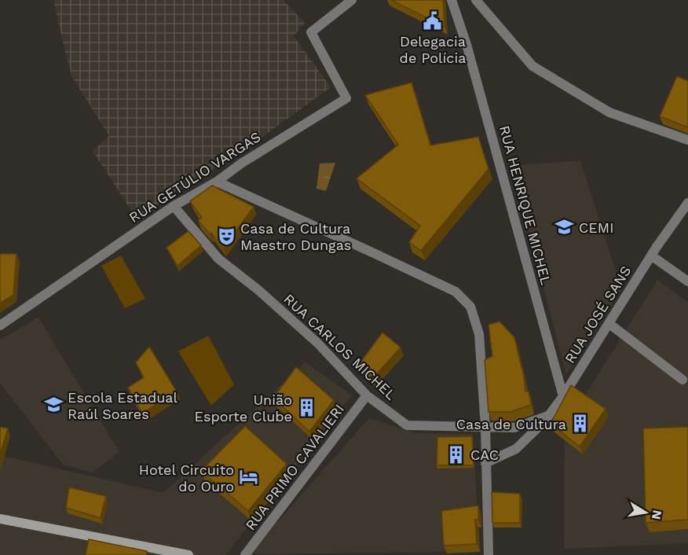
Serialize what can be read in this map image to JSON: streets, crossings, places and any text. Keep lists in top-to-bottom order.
{
  "streets": {
    "street": [
      "RUA GETÚLIO VARGAS",
      "RUA HENRIQUE MICHEL",
      "RUA JOSÉ SANS",
      "RUA CARLOS MICHEL",
      "RUA PRIMO CAVALIERI"
    ]
  },
  "crossings": [
    ["RUA GETÚLIO VARGAS", "RUA CARLOS MICHEL"],
    ["RUA HENRIQUE MICHEL", "RUA JOSÉ SANS"],
    ["RUA CARLOS MICHEL", "RUA PRIMO CAVALIERI"]
  ],
  "places": {
    "public building": ["Delegacia de Polícia"],
    "school or university": ["CEMI", "Escola Estadual Raúl Soares"],
    "theatre": ["Casa de Cultura Maestro Dungas"],
    "building": ["União Esporte Clube", "Casa de Cultura", "CAC"],
    "hotel": ["Hotel Circuito do Ouro"]
  },
  "north": "right"
}
